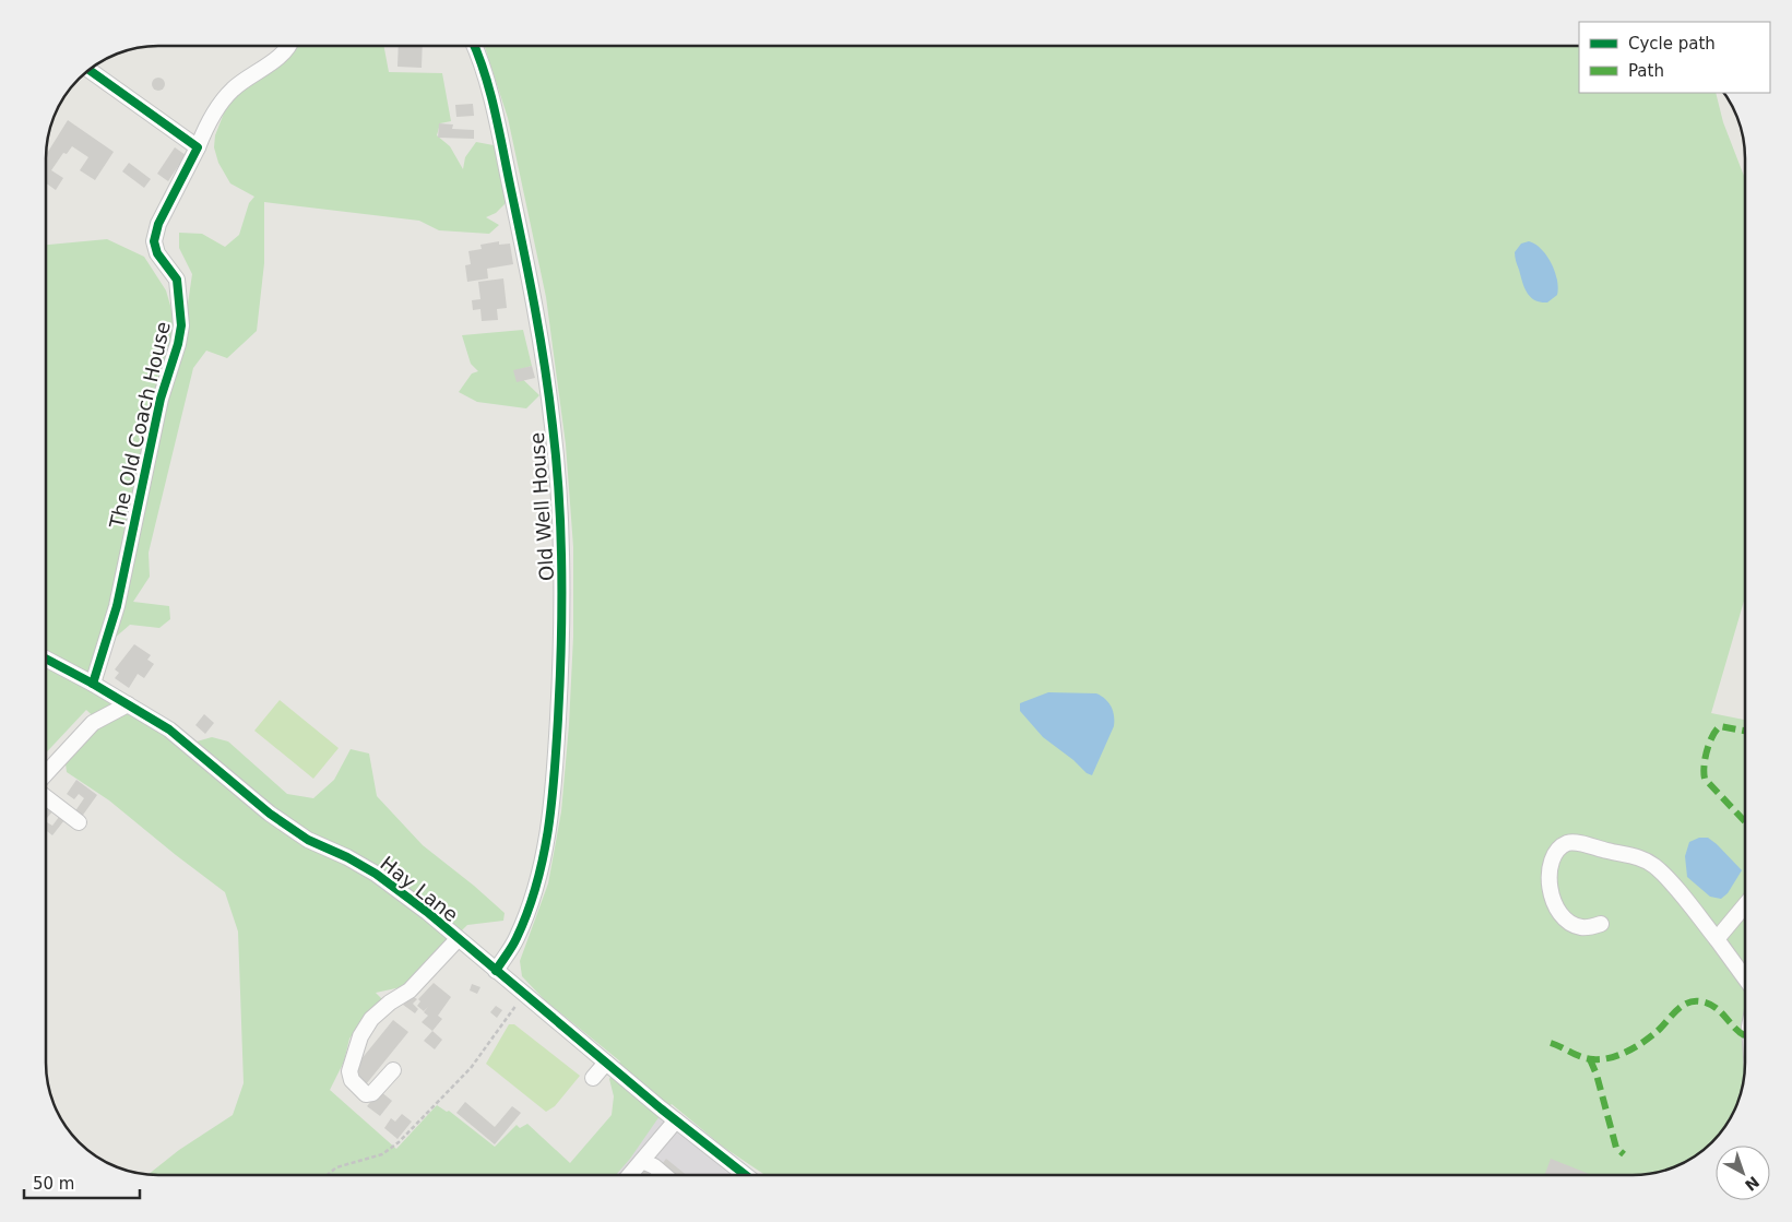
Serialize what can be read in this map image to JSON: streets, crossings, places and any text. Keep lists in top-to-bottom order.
{
  "streets": {
    "street": ["The Old Coach House", "Old Well House", "Hay Lane"]
  },
  "crossings": [
    ["The Old Coach House", "Hay Lane"],
    ["Old Well House", "Hay Lane"]
  ],
  "legend": ["Cycle path", "Path"],
  "scale_bar": "50 m",
  "north": "bottom right"
}
